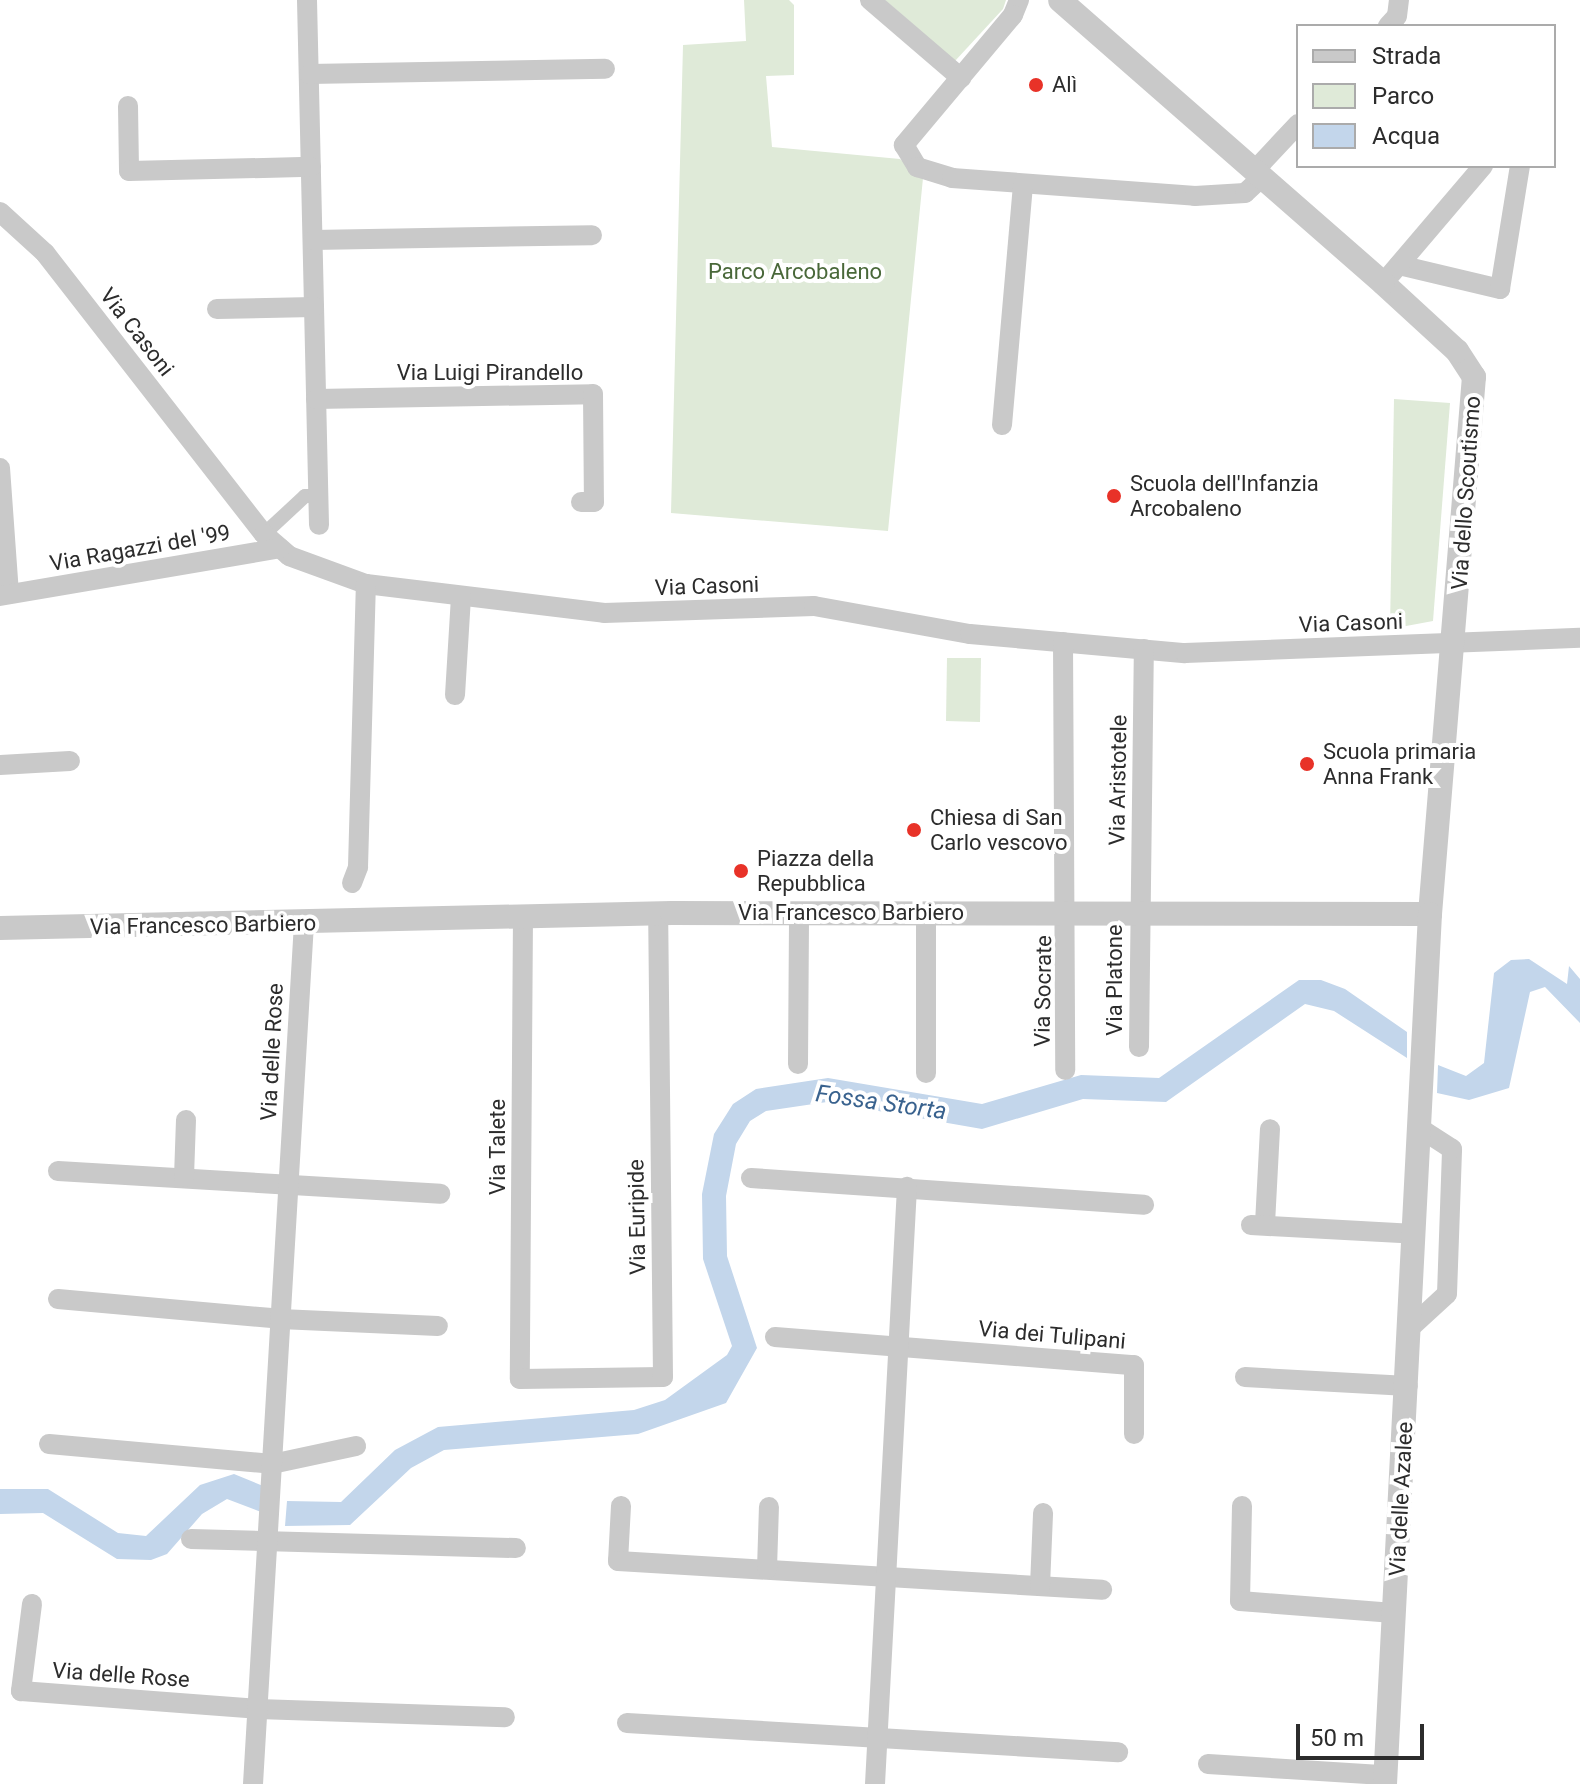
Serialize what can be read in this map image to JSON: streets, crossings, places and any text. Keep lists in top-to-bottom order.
{
  "streets": {
    "street": [
      "Via Casoni",
      "Via Luigi Pirandello",
      "Via dello Scoutismo",
      "Via Ragazzi del '99",
      "Via Aristotele",
      "Via Francesco Barbiero",
      "Via Platone",
      "Via Socrate",
      "Via delle Rose",
      "Via Talete",
      "Via Euripide",
      "Via dei Tulipani",
      "Via delle Azalee"
    ]
  },
  "crossings": [
    ["Via Casoni", "Via dello Scoutismo"],
    ["Via Casoni", "Via Ragazzi del '99"],
    ["Via Casoni", "Via Aristotele"],
    ["Via Casoni", "Via Socrate"],
    ["Via Aristotele", "Via Francesco Barbiero"],
    ["Via Aristotele", "Via Platone"],
    ["Via Francesco Barbiero", "Via Platone"],
    ["Via Francesco Barbiero", "Via Socrate"],
    ["Via Francesco Barbiero", "Via delle Rose"],
    ["Via Francesco Barbiero", "Via Talete"],
    ["Via Francesco Barbiero", "Via Euripide"],
    ["Via Francesco Barbiero", "Via delle Azalee"],
    ["Via Talete", "Via Euripide"]
  ],
  "water": ["Fossa Storta"],
  "parks": ["Parco Arcobaleno"],
  "places": [
    "Alì",
    "Scuola dell'Infanzia Arcobaleno",
    "Scuola primaria Anna Frank",
    "Chiesa di San Carlo vescovo",
    "Piazza della Repubblica"
  ],
  "legend": ["Strada", "Parco", "Acqua"],
  "scale_bar": "50 m"
}
